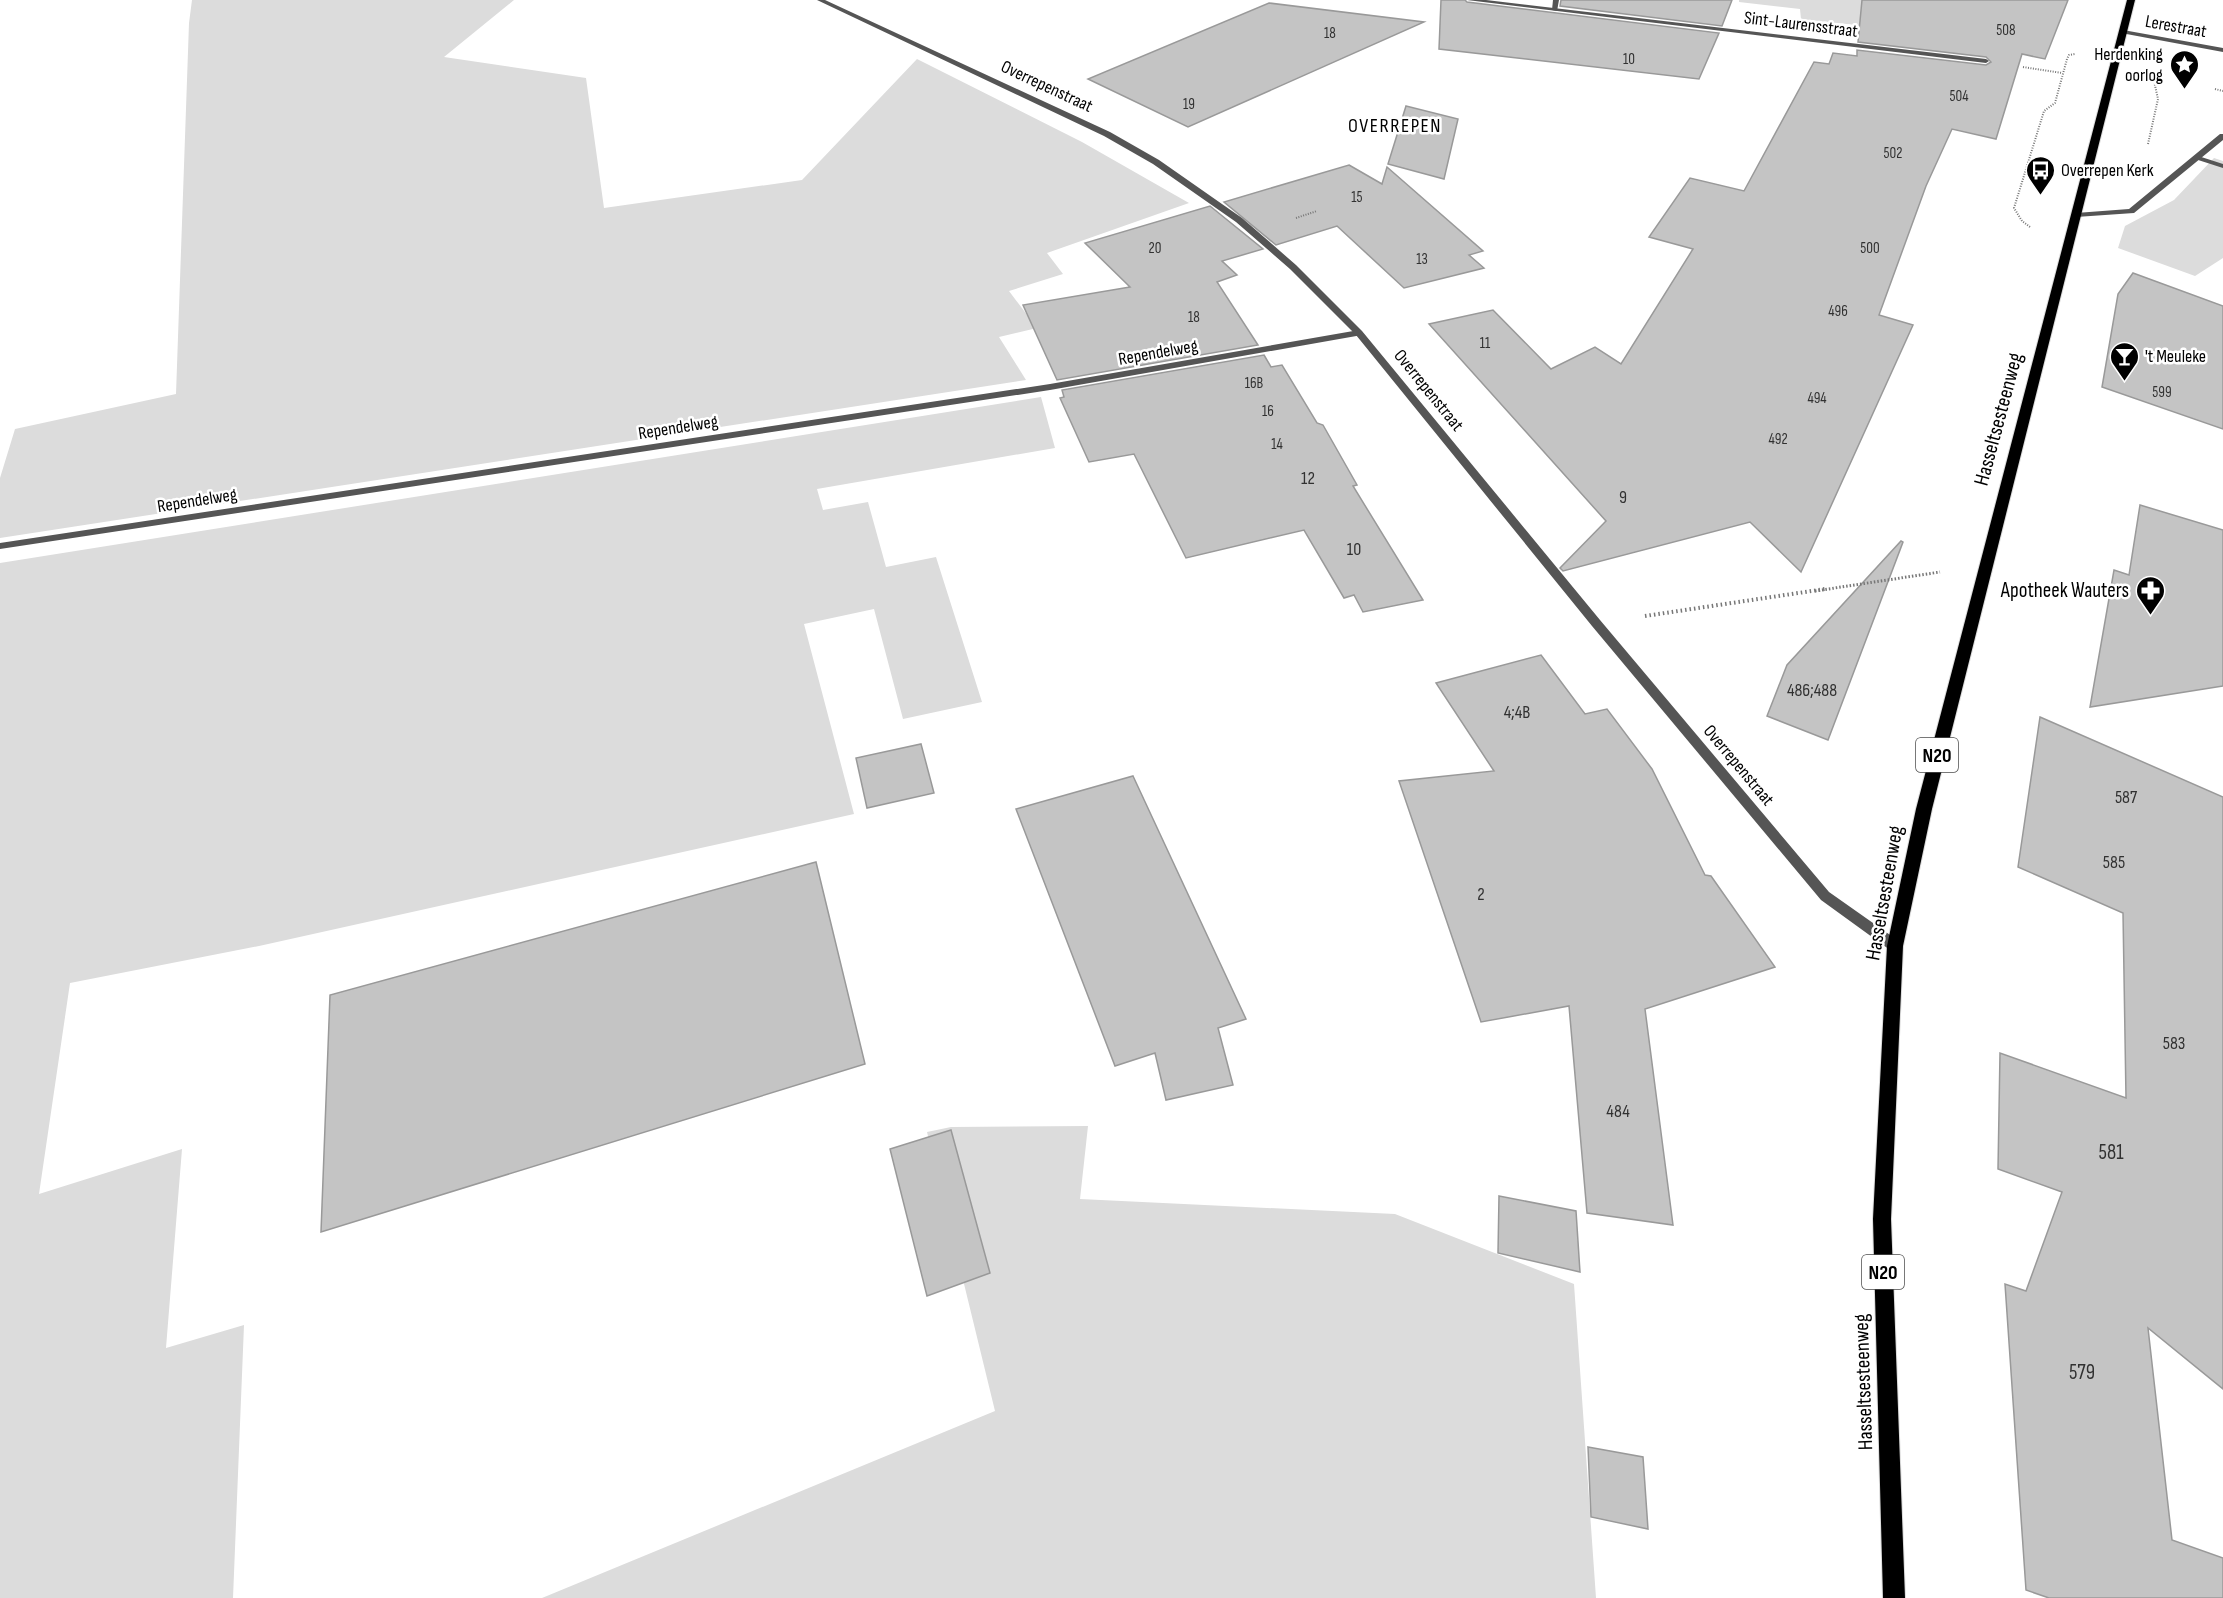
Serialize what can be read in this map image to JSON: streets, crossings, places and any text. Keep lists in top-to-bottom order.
{
  "streets": {
    "main road": ["Hasseltsesteenweg", "N20"],
    "street": [
      "Sint-Laurensstraat",
      "Lerestraat",
      "Overrepenstraat",
      "Rependelweg"
    ]
  },
  "crossings": [
    ["Lerestraat", "Hasseltsesteenweg"],
    ["Overrepenstraat", "Rependelweg"],
    ["Overrepenstraat", "Hasseltsesteenweg"]
  ],
  "districts": ["OVERREPEN"],
  "places": {
    "place": ["Herdenking oorlog"],
    "bus stop": ["Overrepen Kerk"],
    "bar": ["'t Meuleke"],
    "pharmacy": ["Apotheek Wauters"]
  },
  "house_numbers": [
    "508",
    "18",
    "10",
    "504",
    "19",
    "502",
    "15",
    "20",
    "500",
    "13",
    "496",
    "18",
    "11",
    "16B",
    "599",
    "494",
    "16",
    "492",
    "14",
    "12",
    "9",
    "10",
    "486;488",
    "4;4B",
    "587",
    "585",
    "2",
    "583",
    "484",
    "581",
    "579"
  ]
}
